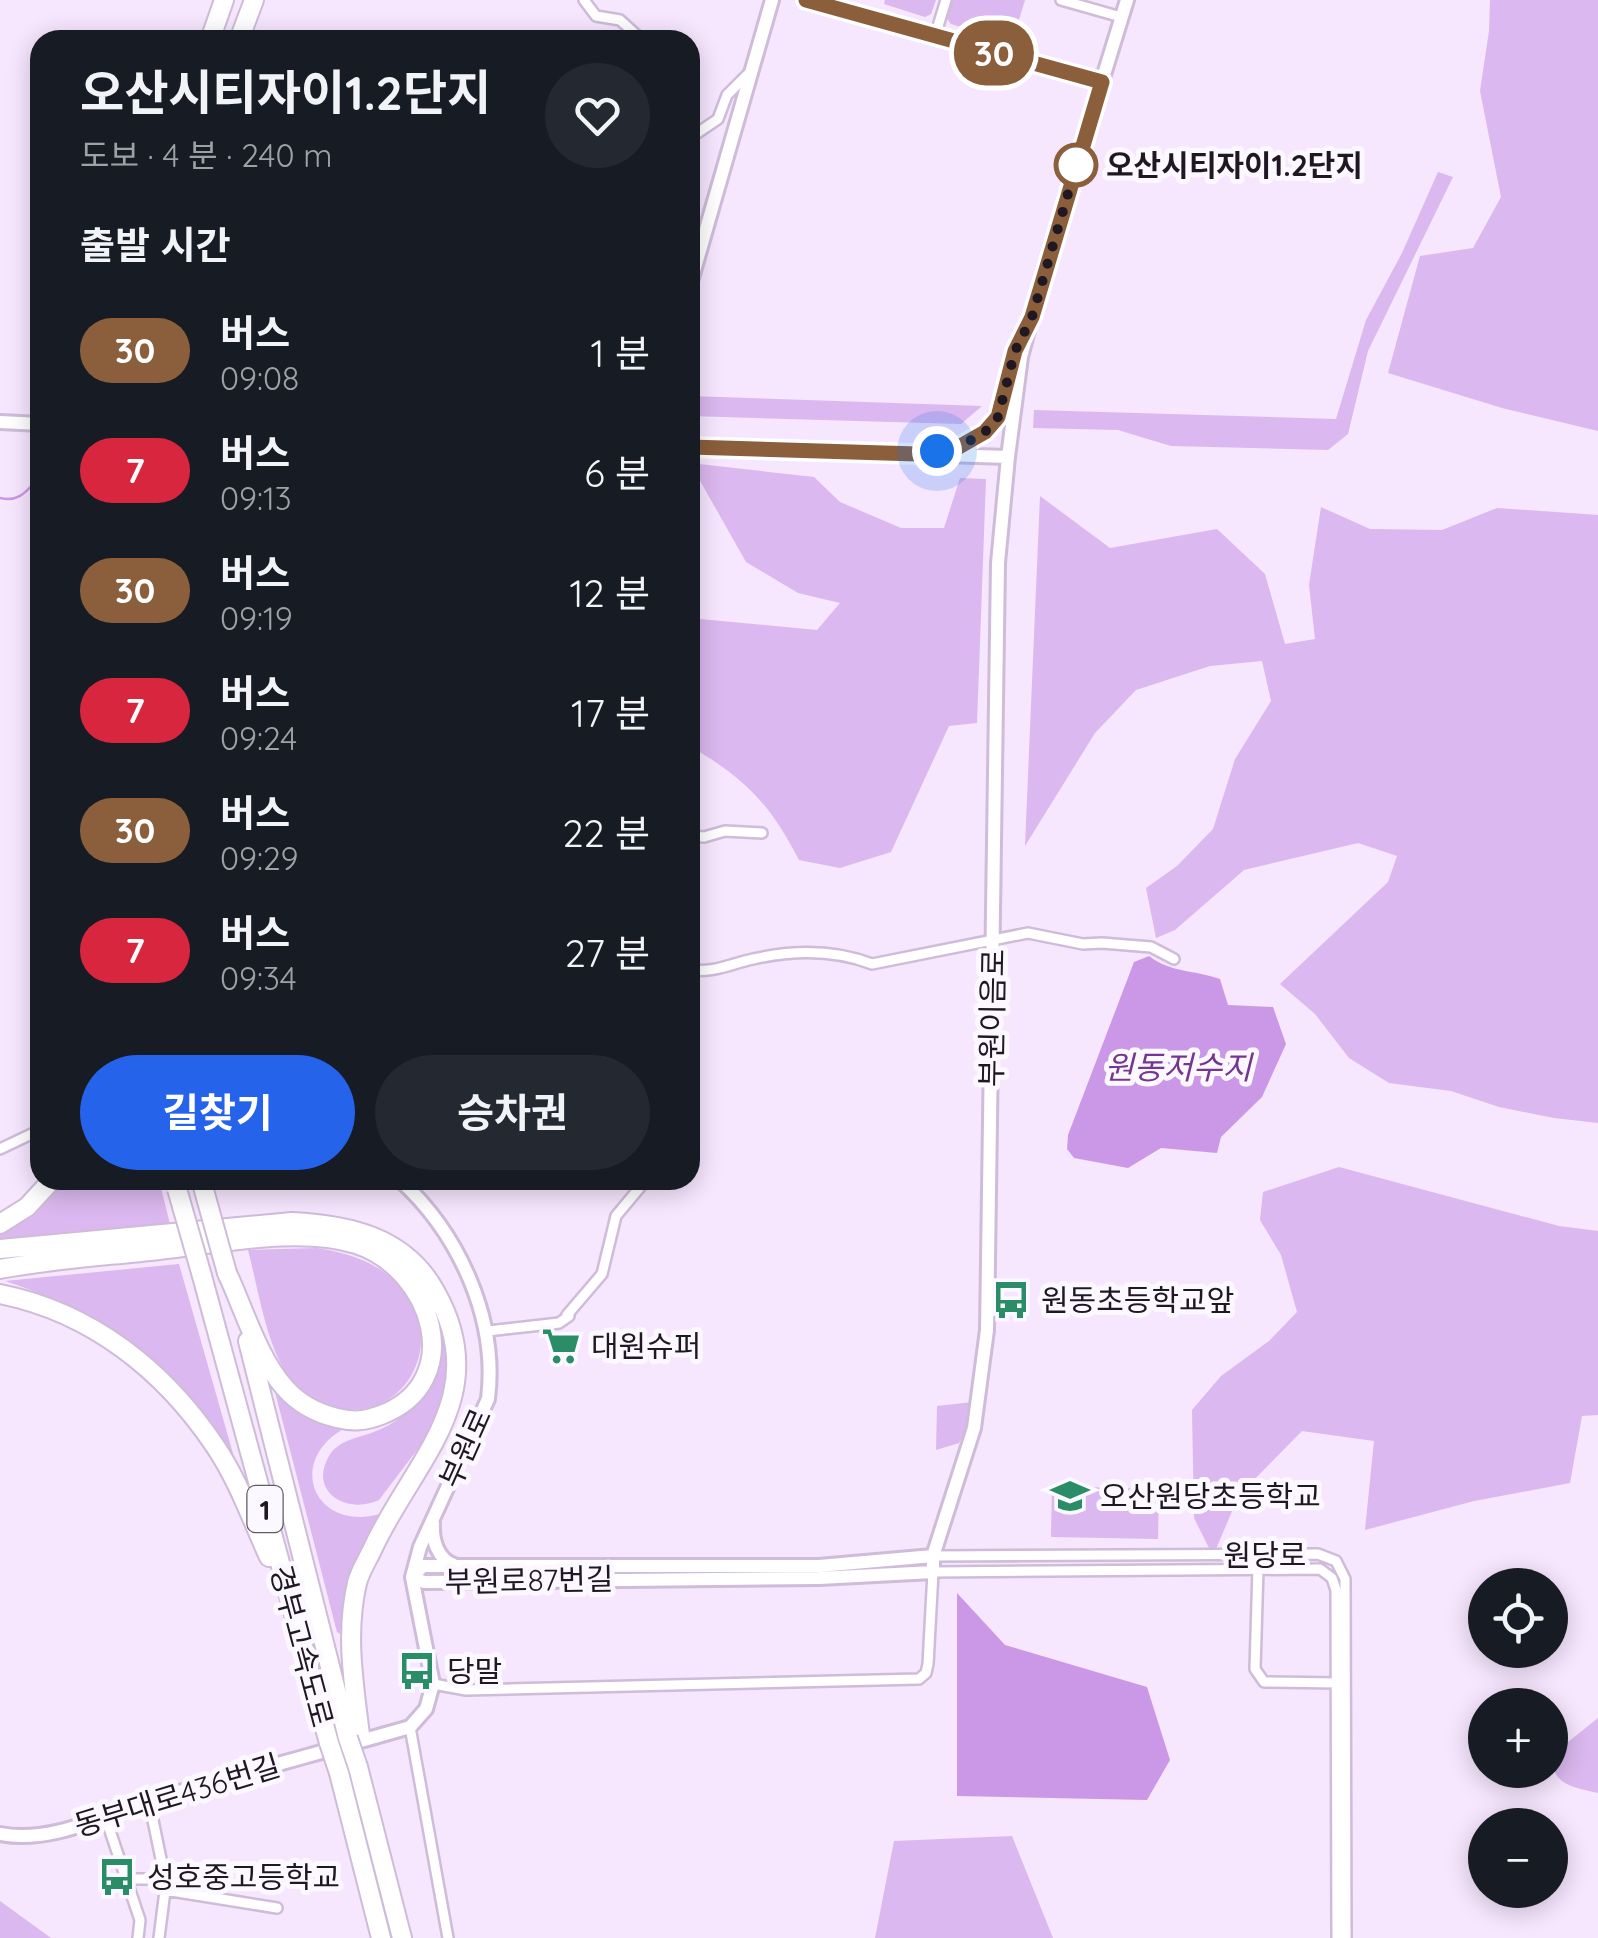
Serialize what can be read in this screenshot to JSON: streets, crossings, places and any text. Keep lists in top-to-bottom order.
{
  "streets": {
    "highway": ["1", "경부고속도로"],
    "street": [
      "부원이음로",
      "부원로",
      "원당로",
      "부원로87번길",
      "동부대로436번길"
    ]
  },
  "crossings": [
    ["부원이음로", "원당로"],
    ["부원이음로", "부원로87번길"],
    ["부원로", "부원로87번길"],
    ["원당로", "부원로87번길"]
  ],
  "water": ["원동저수지"],
  "places": {
    "other": ["오산시티자이1.2단지"],
    "bus stop": ["원동초등학교앞", "당말", "성호중고등학교"],
    "supermarket": ["대원슈퍼"],
    "school or university": ["오산원당초등학교"]
  },
  "lines": ["bus line 30"],
  "page": {
    "on_map": "30",
    "heading": [
      ["오산시티자이1.2단지", "도보 · 4 분 · 240 m"],
      "출발 시간"
    ],
    "list": [
      {
        "mark": "30",
        "name": "버스",
        "note": "09:08",
        "value": "1 분"
      },
      {
        "mark": "7",
        "name": "버스",
        "note": "09:13",
        "value": "6 분"
      },
      {
        "mark": "30",
        "name": "버스",
        "note": "09:19",
        "value": "12 분"
      },
      {
        "mark": "7",
        "name": "버스",
        "note": "09:24",
        "value": "17 분"
      },
      {
        "mark": "30",
        "name": "버스",
        "note": "09:29",
        "value": "22 분"
      },
      {
        "mark": "7",
        "name": "버스",
        "note": "09:34",
        "value": "27 분"
      }
    ],
    "buttons": ["길찾기", "승차권"],
    "map_buttons": ["+", "−"]
  }
}
